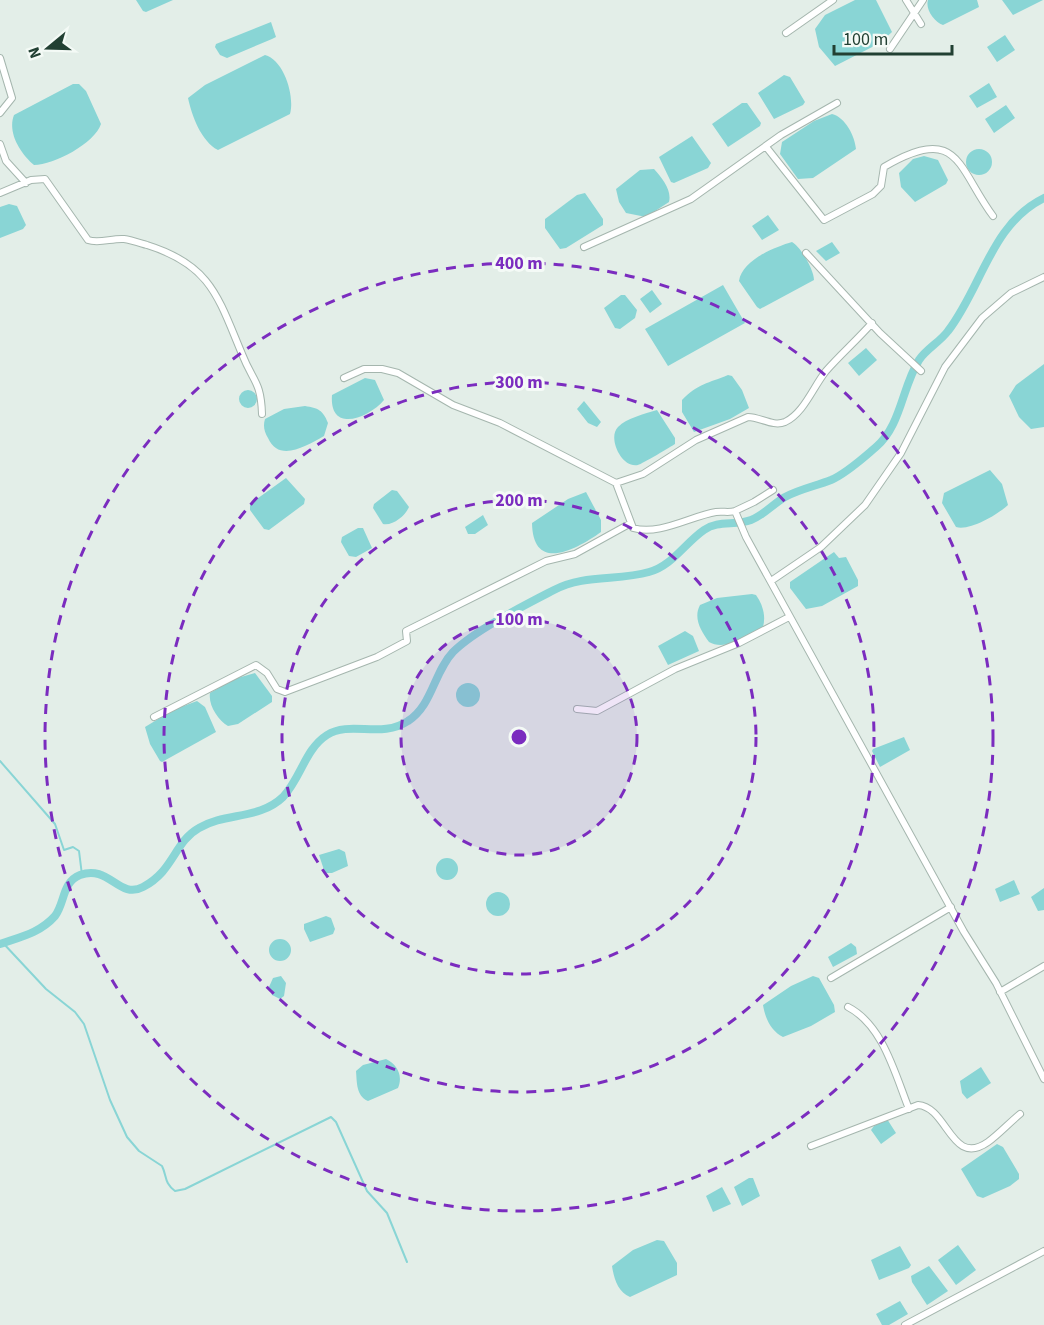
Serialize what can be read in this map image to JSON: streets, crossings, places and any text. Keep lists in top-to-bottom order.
{
  "scale_bar": "100 m",
  "north": "left",
  "rings": [
    "400 m",
    "300 m",
    "200 m",
    "100 m"
  ]
}
